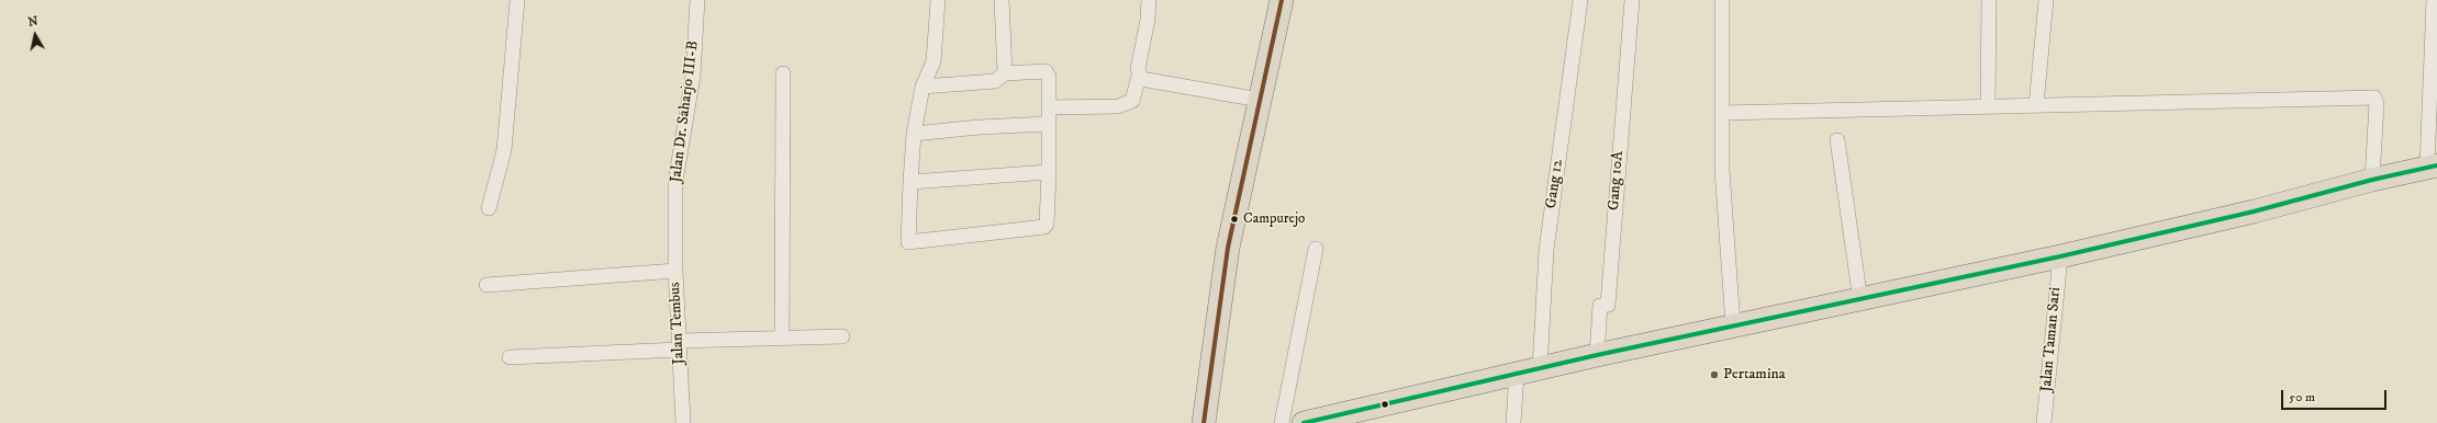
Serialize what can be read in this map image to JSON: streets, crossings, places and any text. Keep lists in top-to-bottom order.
{
  "streets": {
    "street": [
      "Jalan Dr. Saharjo III-B",
      "Gang 10A",
      "Gang 12",
      "Jalan Tembus",
      "Jalan Taman Sari"
    ]
  },
  "crossings": [
    ["Jalan Dr. Saharjo III-B", "Jalan Tembus"]
  ],
  "places": ["Campurejo", "Pertamina"],
  "scale_bar": "50 m",
  "north": "top"
}
